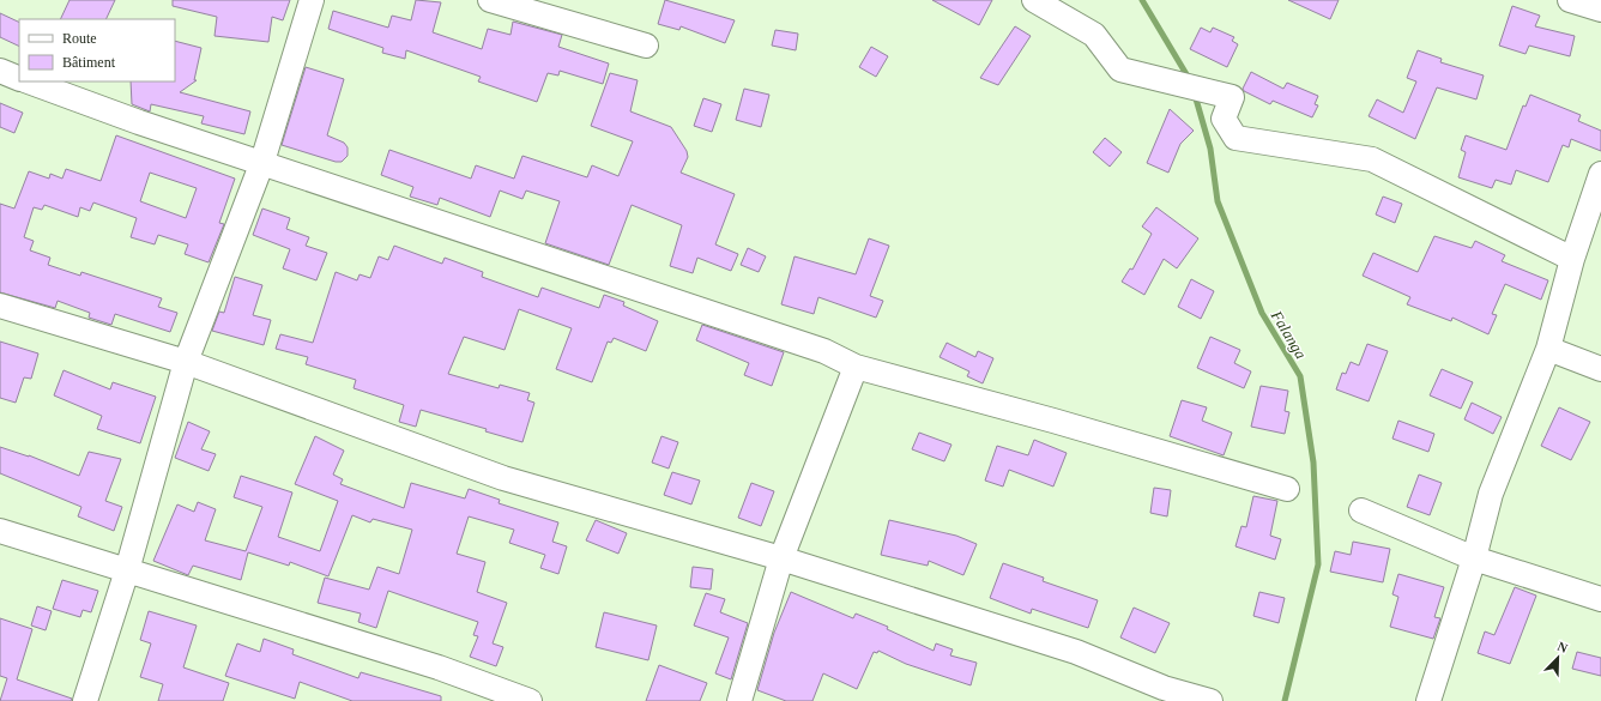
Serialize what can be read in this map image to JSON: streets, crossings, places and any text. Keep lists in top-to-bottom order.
{
  "water": ["Falanga"],
  "legend": ["Route", "Bâtiment"],
  "north": "top right"
}
